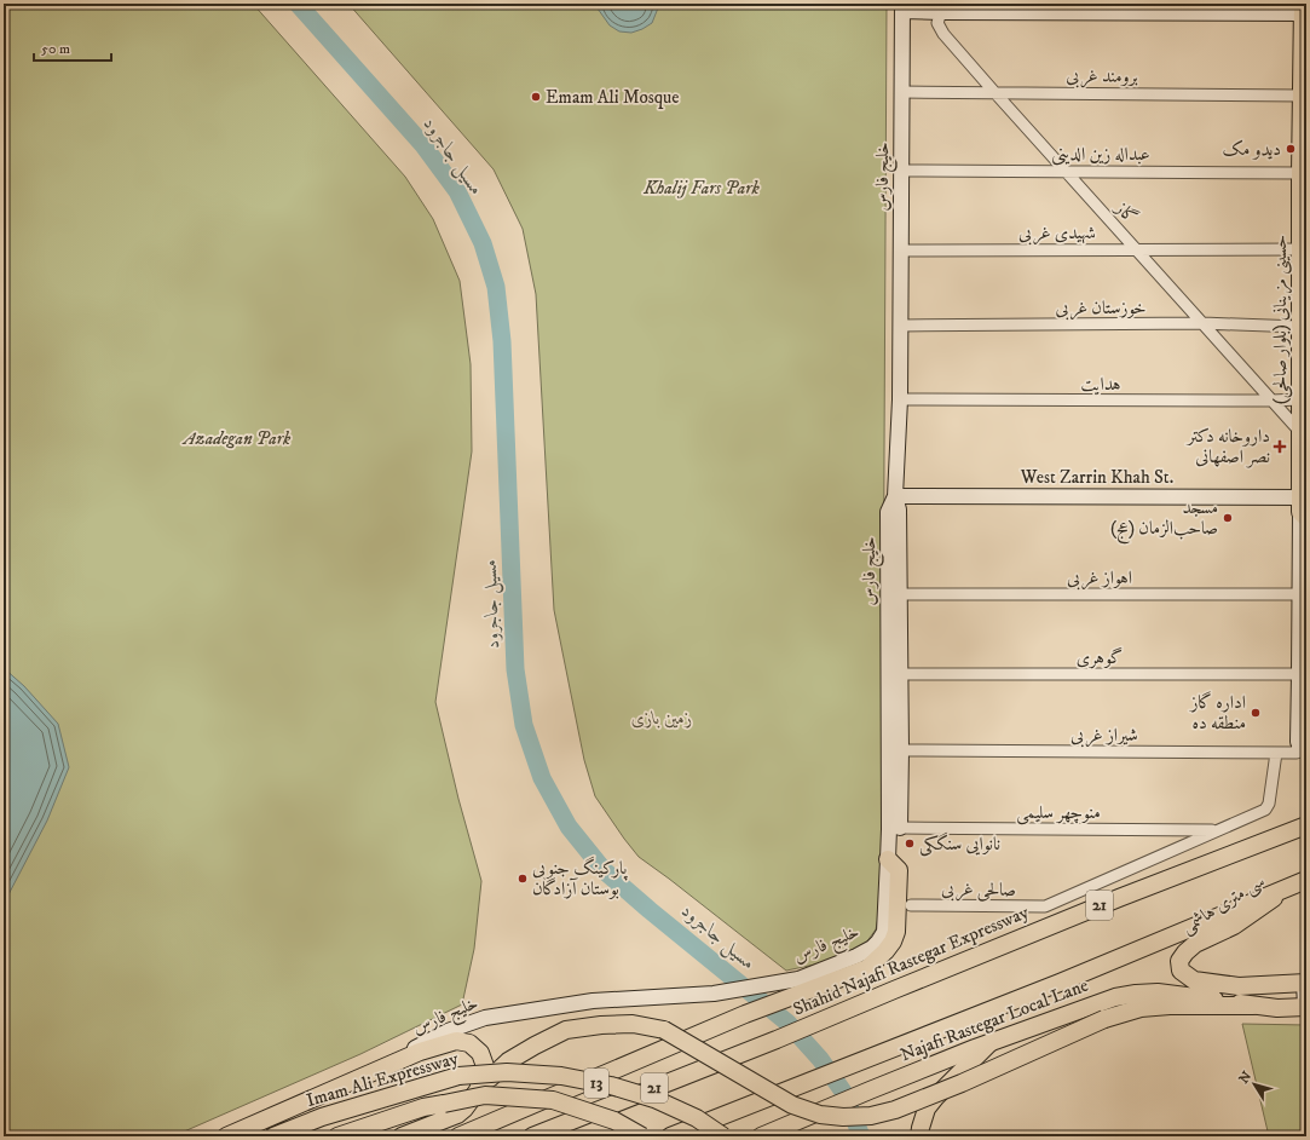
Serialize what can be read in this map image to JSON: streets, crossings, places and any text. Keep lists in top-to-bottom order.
{
  "streets": {
    "main road": [
      "خلیج فارس",
      "حسینی مزینانی (بلوار صالحی)",
      "West Zarrin Khah St.",
      "سی متری هاشمی",
      "21",
      "Shahid Najafi Rastegar Expressway",
      "Najafi Rastegar Local Lane",
      "Imam Ali Expressway",
      "13"
    ],
    "street": [
      "برومند غربی",
      "عبداله زین الدینی",
      "گاز",
      "شهیدی غربی",
      "خوزستان غربی",
      "هدایت",
      "اهواز غربی",
      "گوهری",
      "شیراز غربی",
      "منوچهر سلیمی",
      "صالحی غربی"
    ]
  },
  "crossings": [
    ["برومند غربی", "خلیج فارس"],
    ["برومند غربی", "گاز"],
    ["برومند غربی", "حسینی مزینانی (بلوار صالحی)"],
    ["عبداله زین الدینی", "خلیج فارس"],
    ["عبداله زین الدینی", "گاز"],
    ["عبداله زین الدینی", "حسینی مزینانی (بلوار صالحی)"],
    ["خلیج فارس", "شهیدی غربی"],
    ["خلیج فارس", "خوزستان غربی"],
    ["خلیج فارس", "هدایت"],
    ["خلیج فارس", "West Zarrin Khah St."],
    ["خلیج فارس", "اهواز غربی"],
    ["خلیج فارس", "گوهری"],
    ["خلیج فارس", "شیراز غربی"],
    ["خلیج فارس", "منوچهر سلیمی"],
    ["گاز", "شهیدی غربی"],
    ["گاز", "خوزستان غربی"],
    ["گاز", "حسینی مزینانی (بلوار صالحی)"],
    ["گاز", "هدایت"],
    ["شهیدی غربی", "حسینی مزینانی (بلوار صالحی)"],
    ["خوزستان غربی", "حسینی مزینانی (بلوار صالحی)"],
    ["حسینی مزینانی (بلوار صالحی)", "هدایت"],
    ["حسینی مزینانی (بلوار صالحی)", "West Zarrin Khah St."],
    ["حسینی مزینانی (بلوار صالحی)", "اهواز غربی"],
    ["حسینی مزینانی (بلوار صالحی)", "گوهری"],
    ["حسینی مزینانی (بلوار صالحی)", "شیراز غربی"],
    ["منوچهر سلیمی", "صالحی غربی"]
  ],
  "water": ["مسیل جاجرود"],
  "parks": ["Khalij Fars Park", "Azadegan Park", "زمین بازی"],
  "places": {
    "other": [
      "Emam Ali Mosque",
      "دیدو مک",
      "مسجد صاحب‌الزمان (عج)",
      "اداره گاز منطقه ده",
      "نانوایی سنگکی",
      "پارکینگ جنوبی بوستان آزادگان"
    ],
    "health": ["داروخانه دکتر نصر اصفهانی"]
  },
  "scale_bar": "50 m",
  "north": "top left"
}
